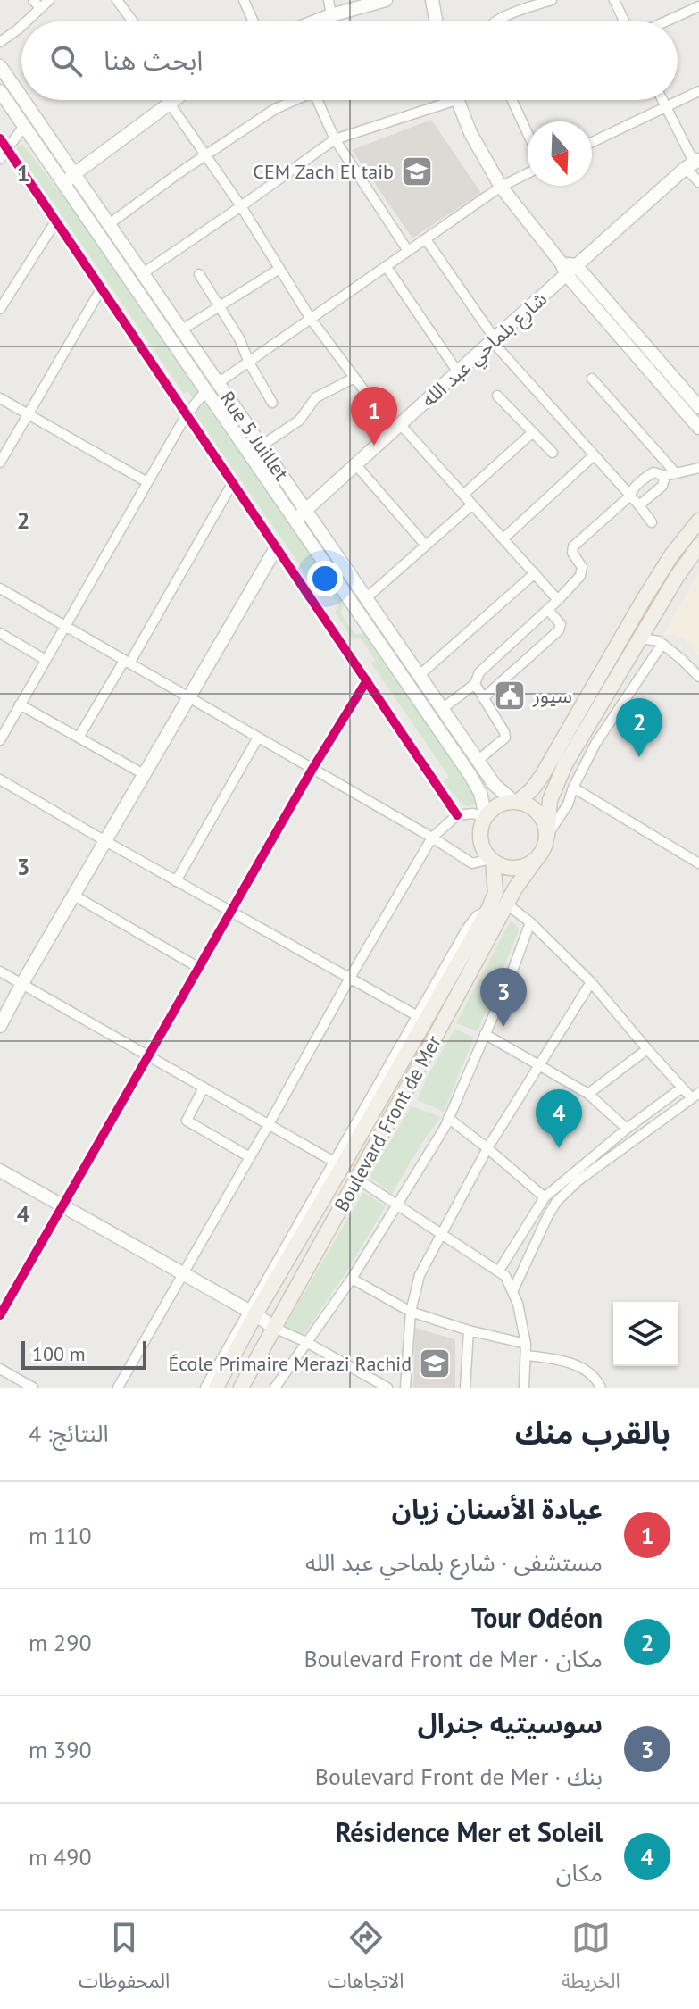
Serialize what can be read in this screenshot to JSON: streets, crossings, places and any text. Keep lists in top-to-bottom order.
{
  "streets": {
    "main road": ["شارع بلماحي عبد الله", "Rue 5 Juillet", "Boulevard Front de Mer"]
  },
  "crossings": [
    ["شارع بلماحي عبد الله", "Rue 5 Juillet"],
    ["Rue 5 Juillet", "Boulevard Front de Mer"]
  ],
  "places": {
    "school or university": ["CEM Zach El taib", "École Primaire Merazi Rachid"],
    "public building": ["سيور"]
  },
  "scale_bar": "100 m",
  "north": "bottom",
  "page": {
    "search": "ابحث هنا",
    "pins": [
      "1",
      "2",
      "3",
      "4"
    ],
    "scale": "100 m",
    "heading": ["بالقرب منك", "النتائج: 4"],
    "list": [
      {
        "mark": "1",
        "name": "عيادة الأسنان زيان",
        "note": "مستشفى · شارع بلماحي عبد الله",
        "value": "110 m"
      },
      {
        "mark": "2",
        "name": "Tour Odéon",
        "note": "مكان · Boulevard Front de Mer",
        "value": "290 m"
      },
      {
        "mark": "3",
        "name": "سوسيتيه جنرال",
        "note": "بنك · Boulevard Front de Mer",
        "value": "390 m"
      },
      {
        "mark": "4",
        "name": "Résidence Mer et Soleil",
        "note": "مكان",
        "value": "490 m"
      }
    ],
    "nav": ["الخريطة", "الاتجاهات", "المحفوظات"]
  },
  "grid": {
    "rows": [
      "1",
      "2",
      "3",
      "4"
    ]
  }
}
